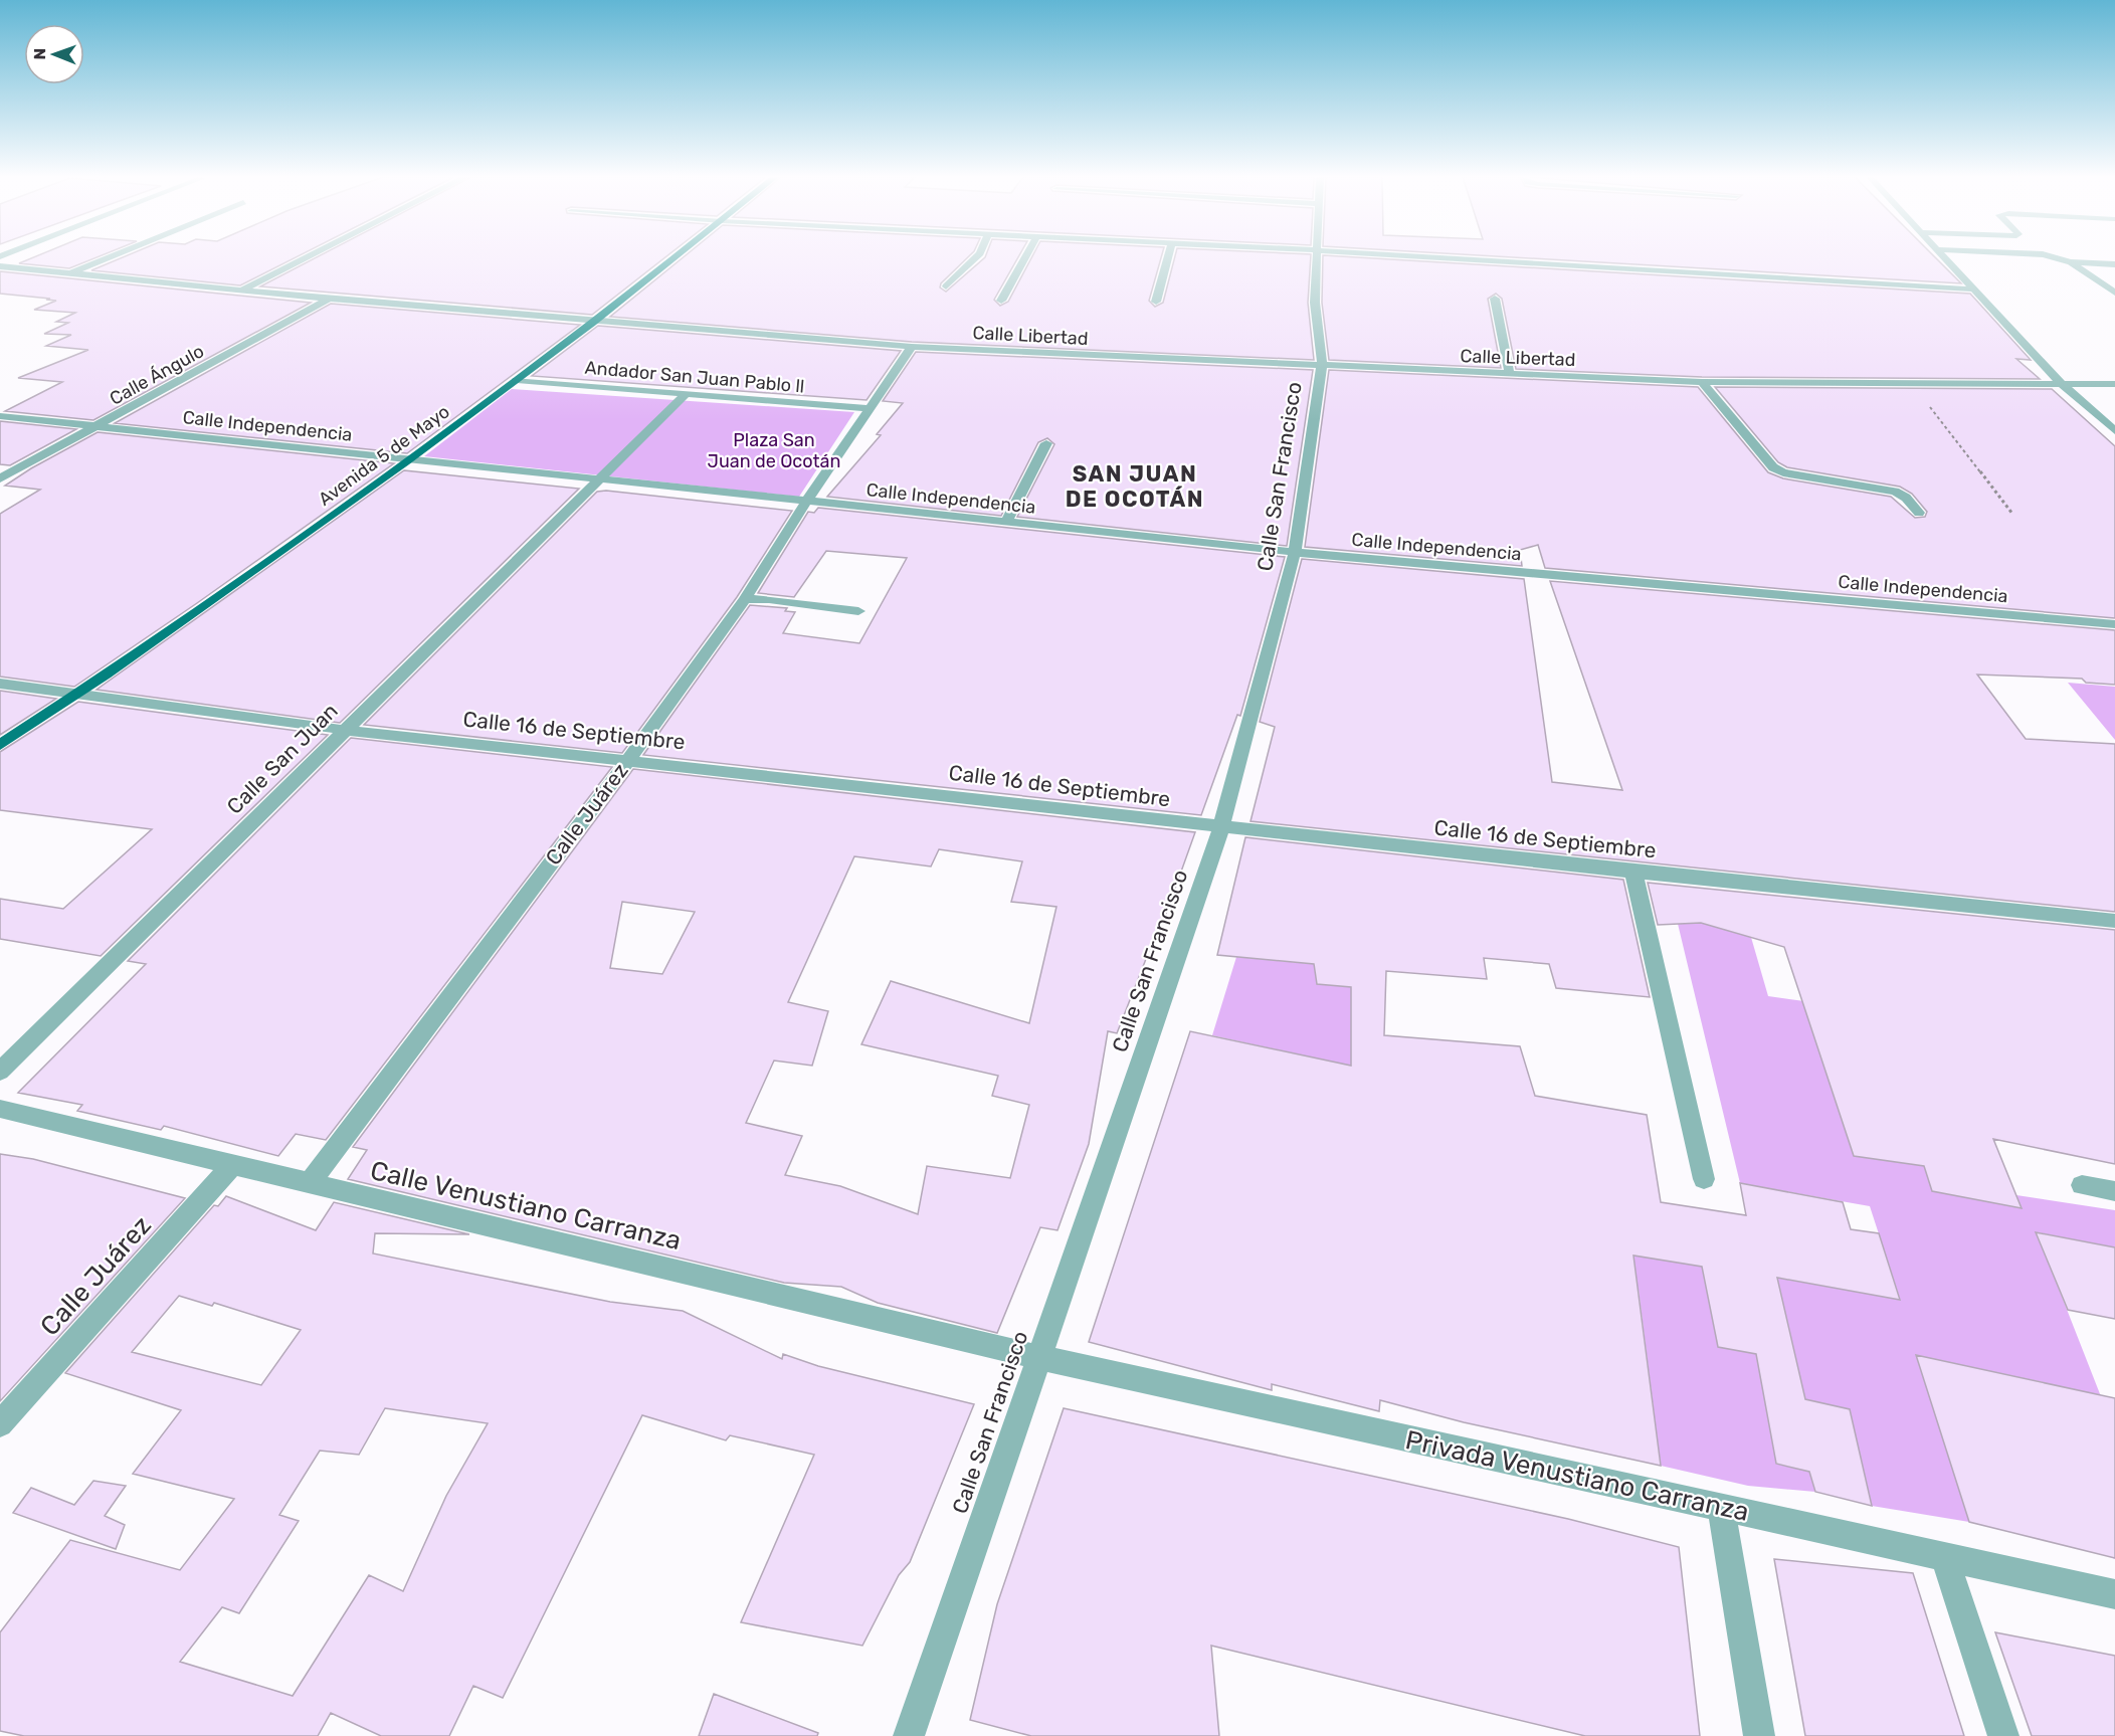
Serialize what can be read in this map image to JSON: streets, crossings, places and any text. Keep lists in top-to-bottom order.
{
  "streets": {
    "main road": ["Avenida 5 de Mayo"],
    "street": [
      "Calle Libertad",
      "Calle Ángulo",
      "Andador San Juan Pablo ll",
      "Calle Independencia",
      "Calle San Francisco",
      "Calle 16 de Septiembre",
      "Calle San Juan",
      "Calle Juárez",
      "Calle Venustiano Carranza",
      "Privada Venustiano Carranza"
    ]
  },
  "crossings": [
    ["Calle Libertad", "Calle Ángulo"],
    ["Calle Libertad", "Avenida 5 de Mayo"],
    ["Calle Libertad", "Calle San Francisco"],
    ["Calle Libertad", "Calle Juárez"],
    ["Calle Ángulo", "Calle Independencia"],
    ["Andador San Juan Pablo ll", "Avenida 5 de Mayo"],
    ["Andador San Juan Pablo ll", "Calle San Juan"],
    ["Andador San Juan Pablo ll", "Calle Juárez"],
    ["Calle Independencia", "Avenida 5 de Mayo"],
    ["Calle Independencia", "Calle San Francisco"],
    ["Calle Independencia", "Calle San Juan"],
    ["Calle Independencia", "Calle Juárez"],
    ["Avenida 5 de Mayo", "Calle 16 de Septiembre"],
    ["Calle San Francisco", "Calle 16 de Septiembre"],
    ["Calle San Francisco", "Calle Venustiano Carranza"],
    ["Calle San Francisco", "Privada Venustiano Carranza"],
    ["Calle 16 de Septiembre", "Calle San Juan"],
    ["Calle 16 de Septiembre", "Calle Juárez"],
    ["Calle Juárez", "Calle Venustiano Carranza"],
    ["Calle Venustiano Carranza", "Privada Venustiano Carranza"]
  ],
  "districts": ["SAN JUAN DE OCOTÁN"],
  "parks": ["Plaza San Juan de Ocotán"],
  "north": "left"
}
